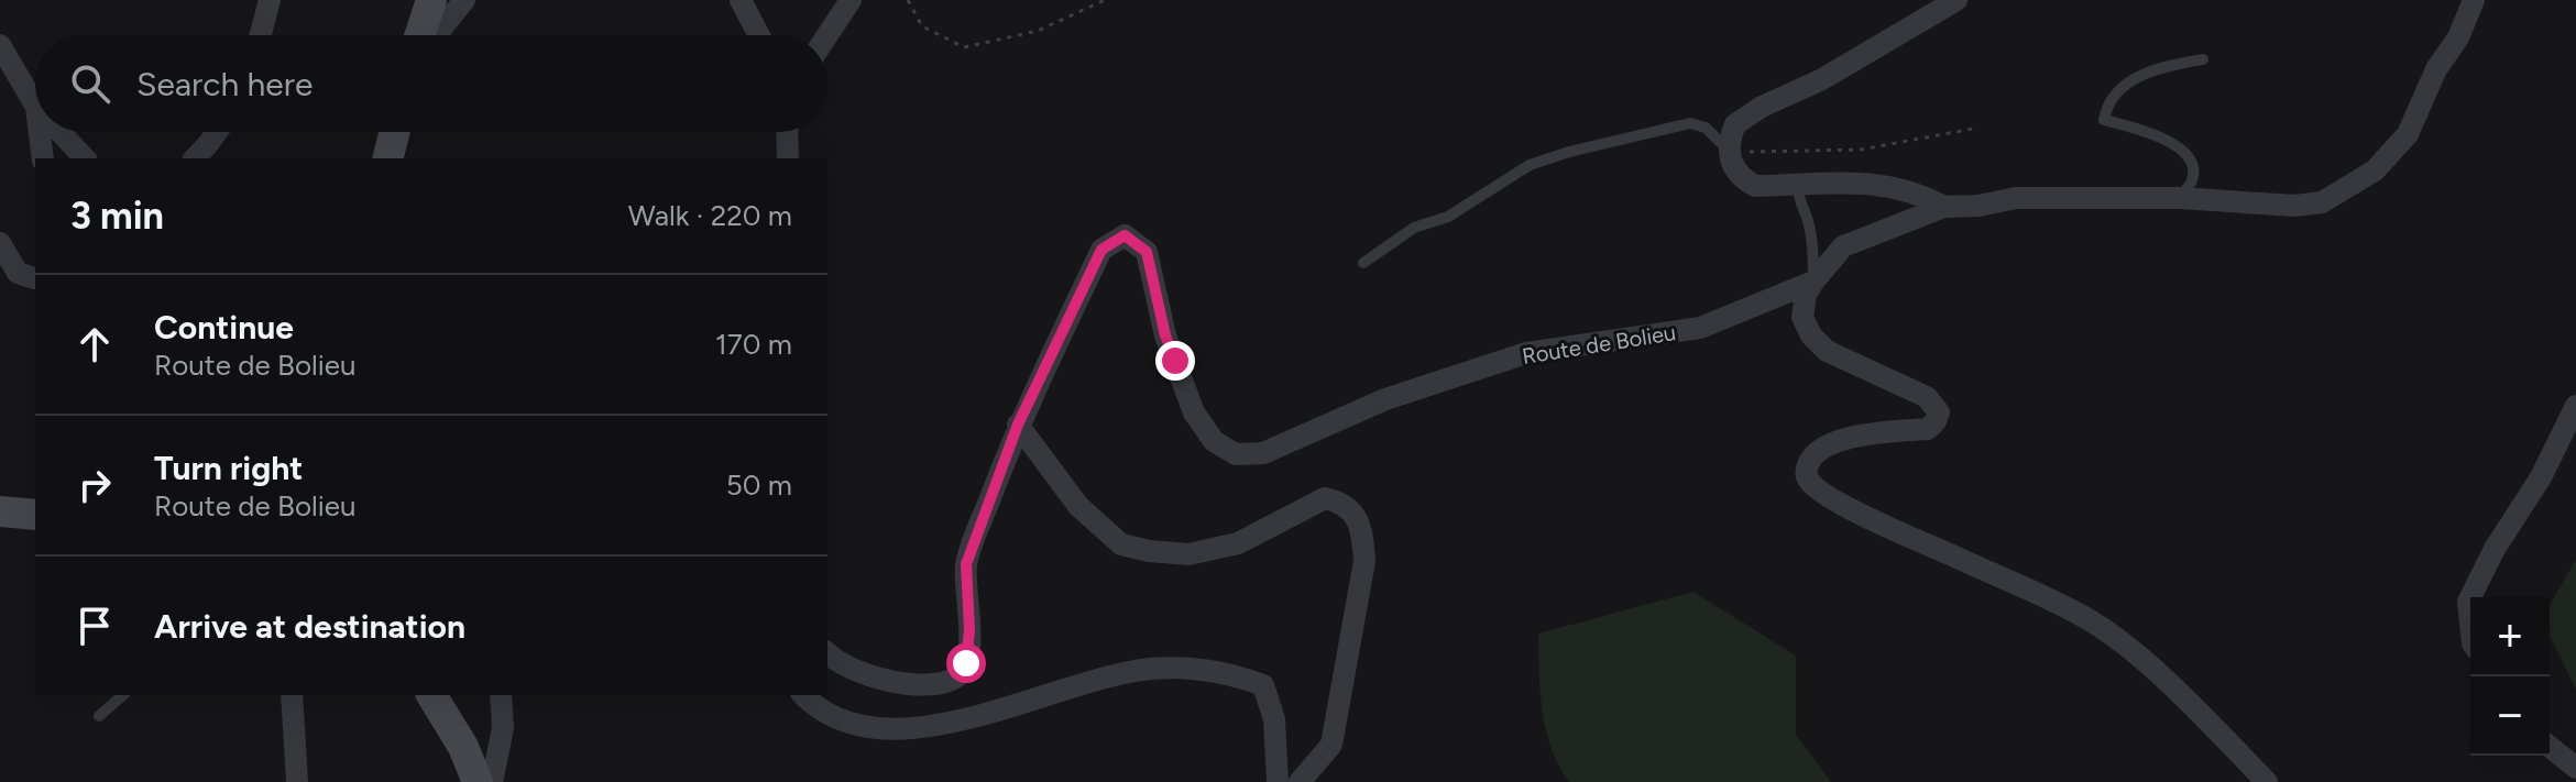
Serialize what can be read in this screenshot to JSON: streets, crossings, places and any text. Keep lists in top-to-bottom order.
{
  "streets": {
    "street": ["Route de Bolieu"]
  },
  "page": {
    "search": "Search here",
    "heading": ["3 min", "Walk · 220 m"],
    "list": [
      ["Continue", "Route de Bolieu", "170 m"],
      ["Turn right", "Route de Bolieu", "50 m"],
      "Arrive at destination"
    ],
    "map_buttons": ["+", "−"]
  }
}
